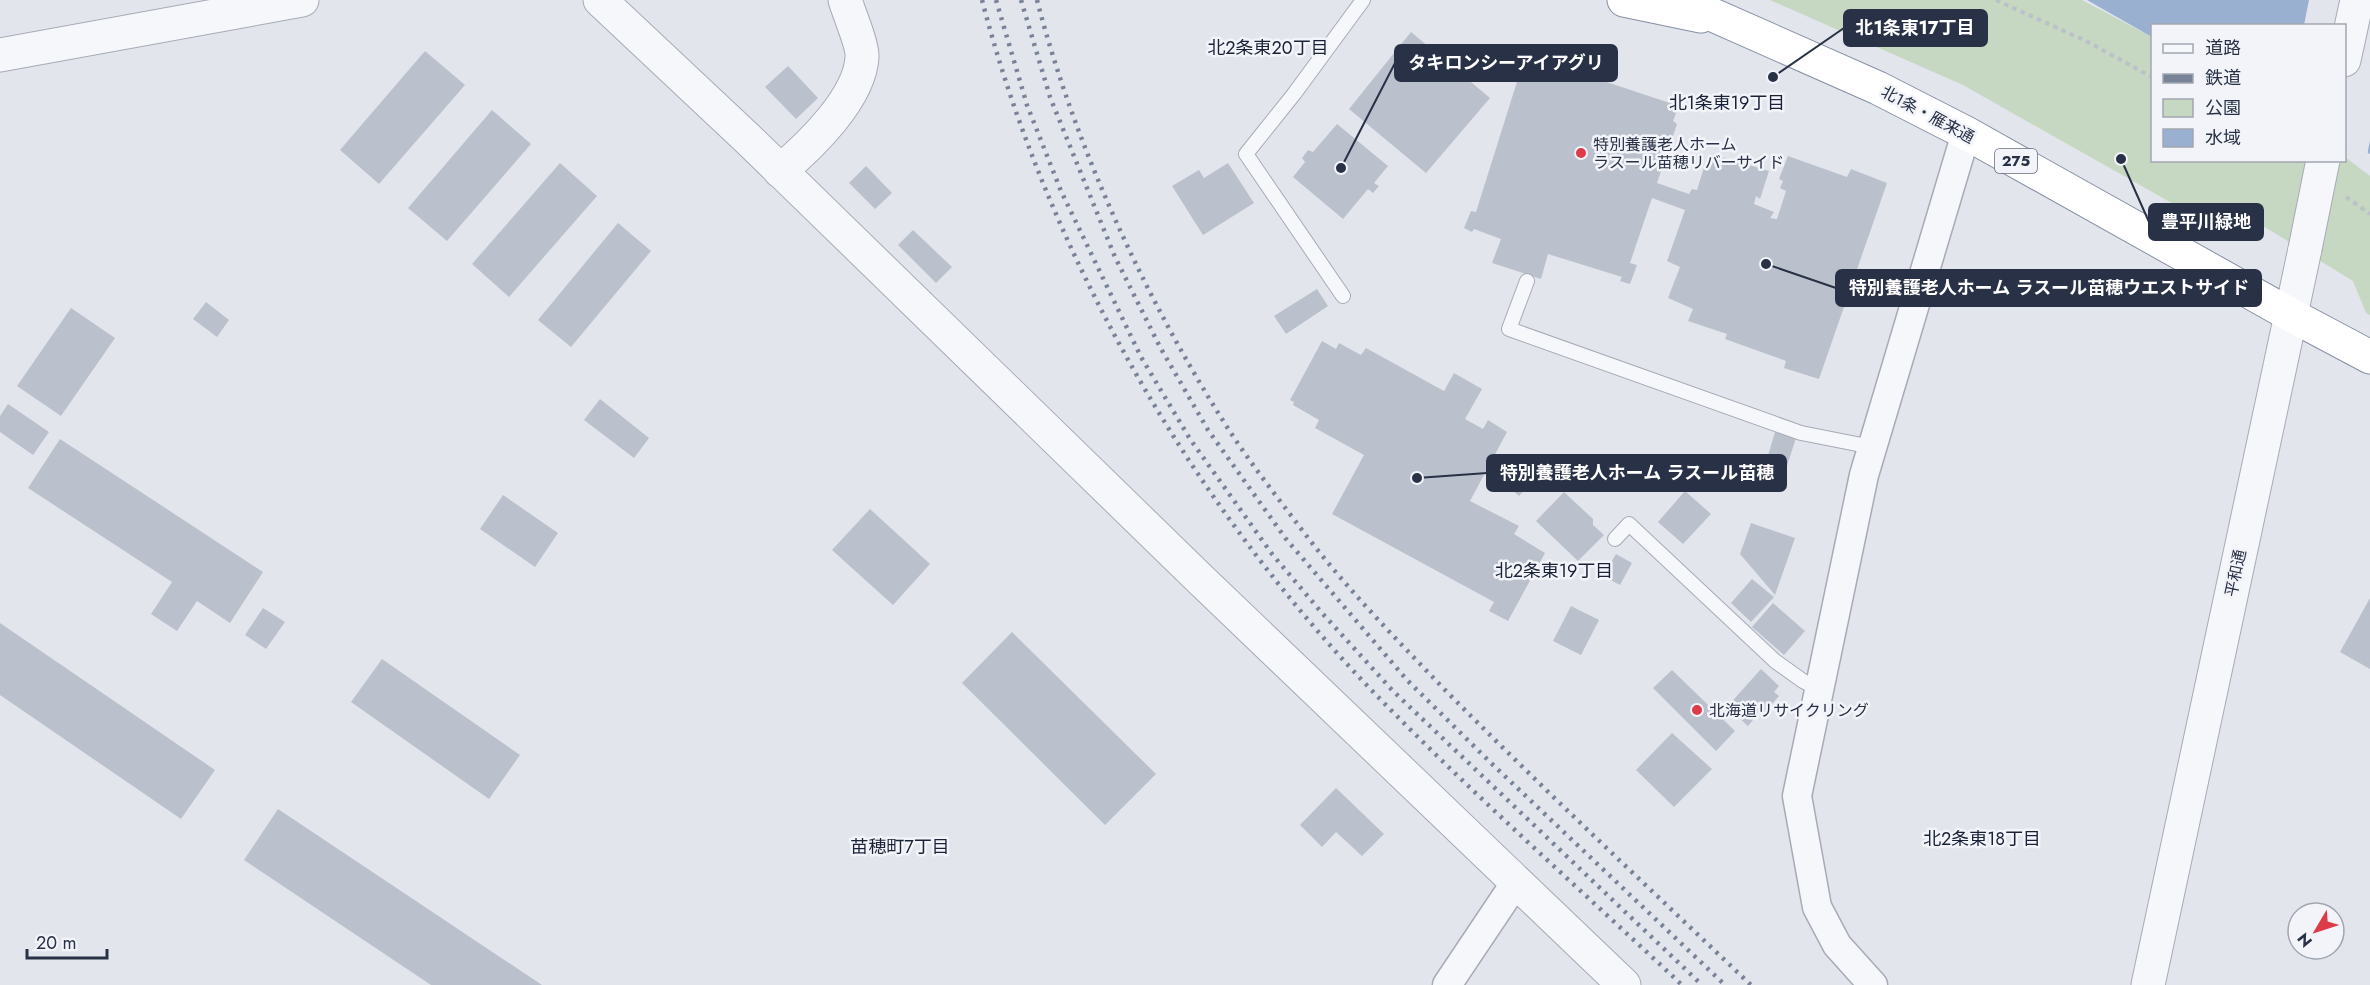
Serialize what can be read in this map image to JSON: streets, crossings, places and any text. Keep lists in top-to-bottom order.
{
  "streets": {
    "highway": ["北1条・雁来通", "275"],
    "street": ["平和通"]
  },
  "crossings": [
    ["北1条・雁来通", "平和通"]
  ],
  "districts": [
    "北2条東20丁目",
    "北1条東19丁目",
    "北2条東19丁目",
    "北2条東18丁目",
    "苗穂町7丁目"
  ],
  "places": [
    "北1条東17丁目",
    "特別養護老人ホーム ラスール苗穂リバーサイド",
    "豊平川緑地",
    "タキロンシーアイアグリ",
    "特別養護老人ホーム ラスール苗穂ウエストサイド",
    "特別養護老人ホーム ラスール苗穂",
    "北海道リサイクリング"
  ],
  "legend": [
    "道路",
    "鉄道",
    "公園",
    "水域"
  ],
  "scale_bar": "20 m",
  "north": "bottom left"
}
